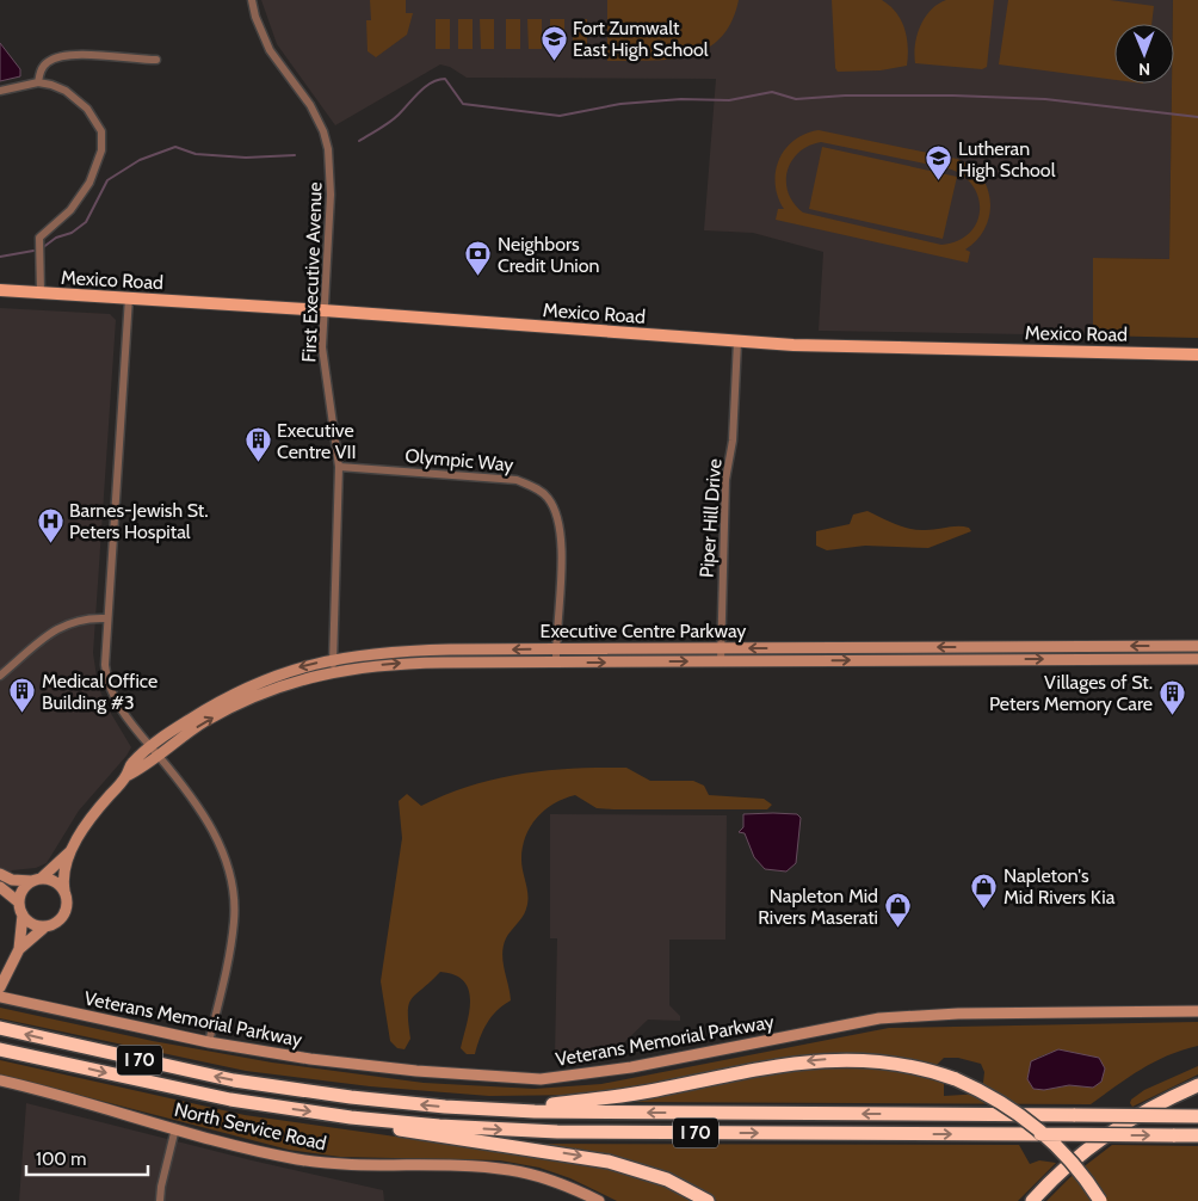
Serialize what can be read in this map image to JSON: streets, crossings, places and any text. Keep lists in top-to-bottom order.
{
  "streets": {
    "highway": ["I 70"],
    "main road": ["Mexico Road"],
    "street": [
      "First Executive Avenue",
      "Olympic Way",
      "Piper Hill Drive",
      "Executive Centre Parkway",
      "Veterans Memorial Parkway",
      "North Service Road"
    ]
  },
  "crossings": [
    ["First Executive Avenue", "Mexico Road"],
    ["First Executive Avenue", "Olympic Way"],
    ["First Executive Avenue", "Executive Centre Parkway"],
    ["Mexico Road", "Piper Hill Drive"],
    ["Olympic Way", "Executive Centre Parkway"],
    ["Piper Hill Drive", "Executive Centre Parkway"]
  ],
  "places": {
    "school or university": ["Fort Zumwalt East High School", "Lutheran High School"],
    "bank": ["Neighbors Credit Union"],
    "building": ["Executive Centre VII", "Medical Office Building #3", "Villages of St. Peters Memory Care"],
    "hospital": ["Barnes-Jewish St. Peters Hospital"],
    "shop": ["Napleton's Mid Rivers Kia", "Napleton Mid Rivers Maserati"]
  },
  "scale_bar": "100 m",
  "north": "bottom"
}
